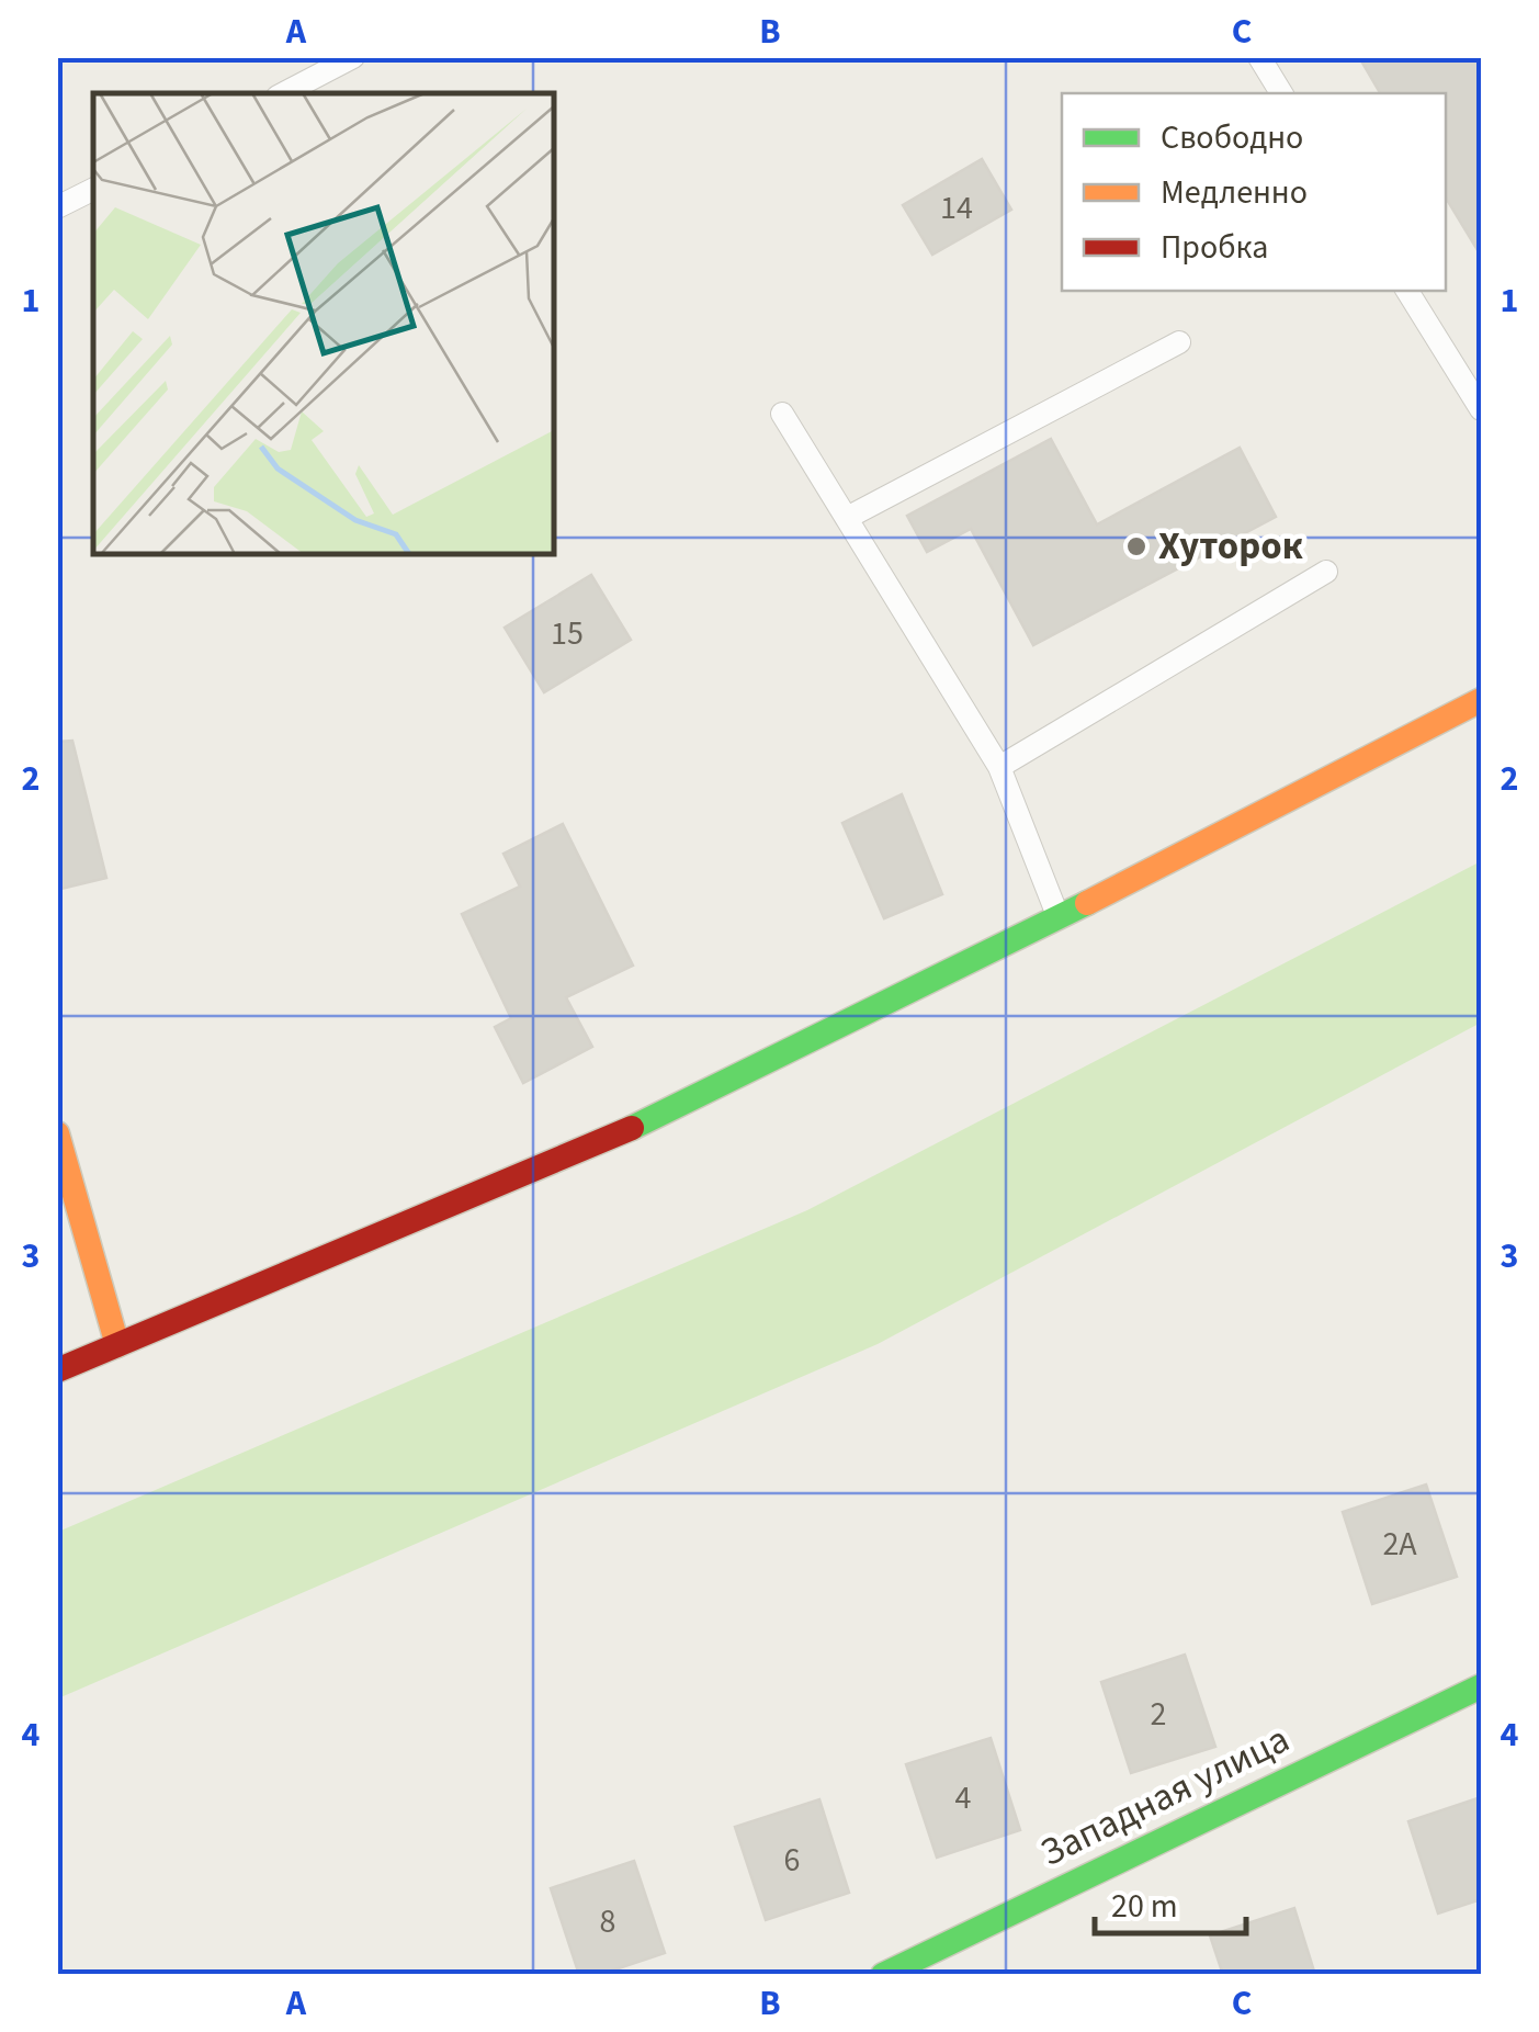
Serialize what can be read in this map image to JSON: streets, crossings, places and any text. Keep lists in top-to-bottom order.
{
  "streets": {
    "street": ["Западная улица"]
  },
  "places": ["Хуторок"],
  "house_numbers": [
    "14",
    "15",
    "2А",
    "2",
    "4",
    "6",
    "8"
  ],
  "legend": ["Свободно", "Медленно", "Пробка"],
  "scale_bar": "20 m",
  "grid": {
    "columns": ["A", "B", "C"],
    "rows": [
      "1",
      "2",
      "3",
      "4"
    ]
  }
}
